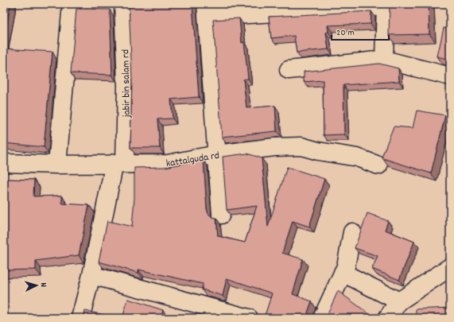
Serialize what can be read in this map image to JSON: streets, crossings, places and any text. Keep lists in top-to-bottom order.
{
  "streets": {
    "street": ["jabir bin salam rd", "kattalguda rd"]
  },
  "crossings": [
    ["jabir bin salam rd", "kattalguda rd"]
  ],
  "scale_bar": "20 m",
  "north": "right"
}
